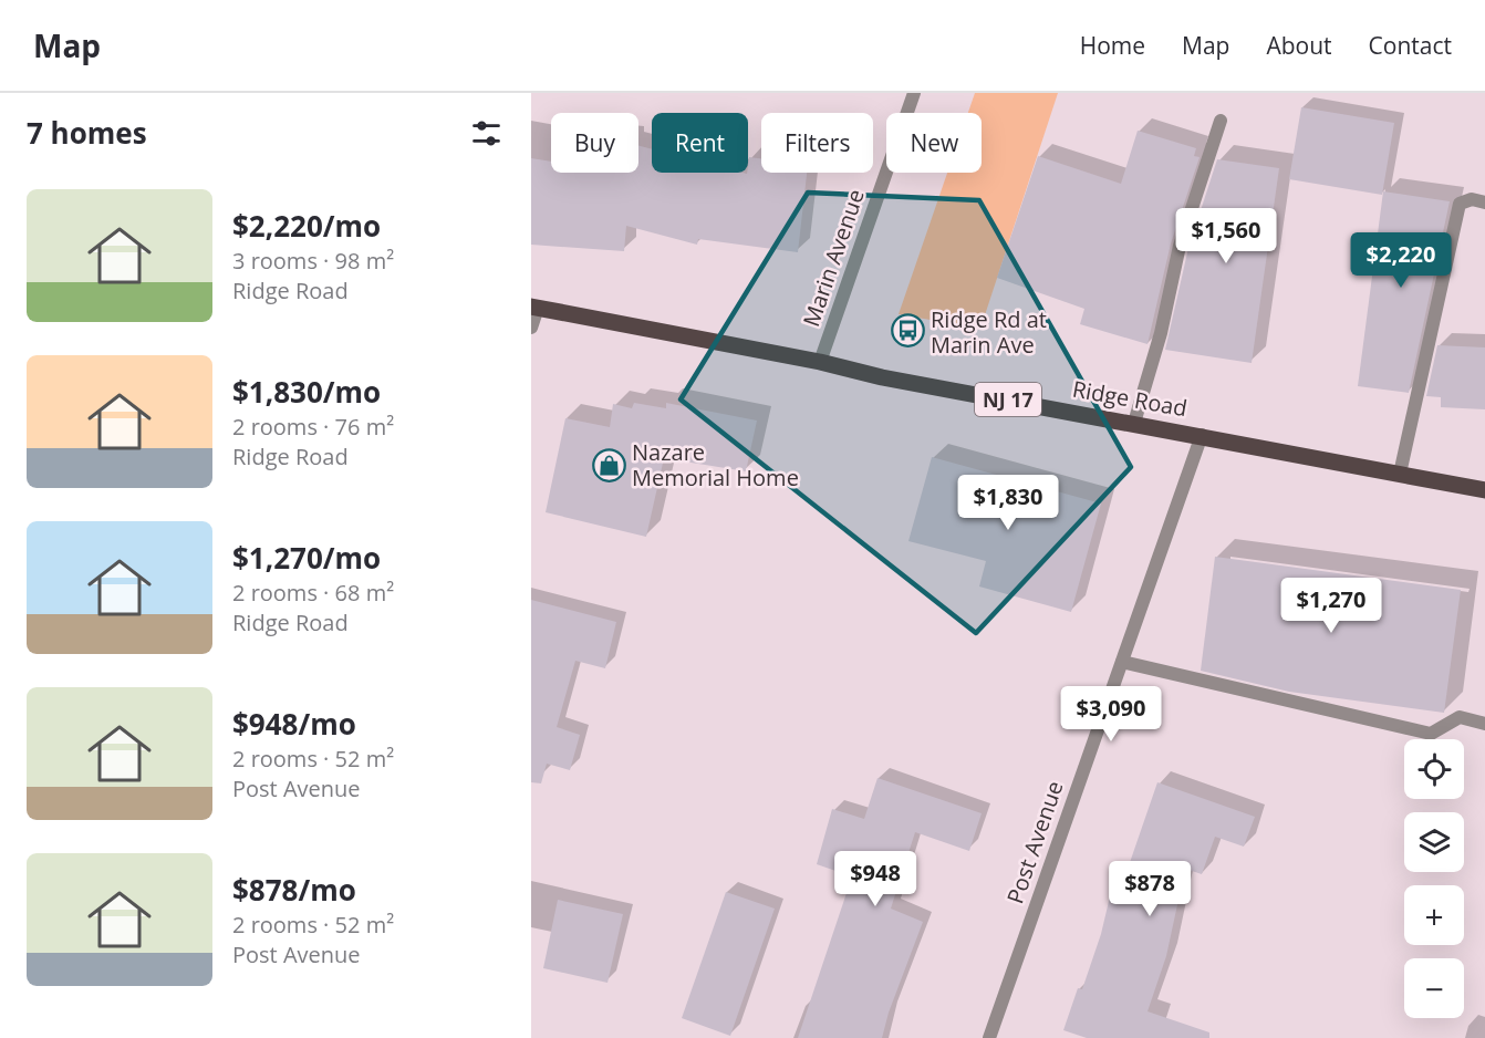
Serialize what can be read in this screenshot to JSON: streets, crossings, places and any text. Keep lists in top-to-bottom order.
{
  "streets": {
    "main road": ["Ridge Road", "NJ 17"],
    "street": ["Marin Avenue", "Post Avenue"]
  },
  "crossings": [
    ["Marin Avenue", "Ridge Road"],
    ["Ridge Road", "Post Avenue"]
  ],
  "places": {
    "bus stop": ["Ridge Rd at Marin Ave"],
    "shop": ["Nazare Memorial Home"]
  },
  "page": {
    "header": "Map",
    "nav": [
      "Home",
      "Map",
      "About",
      "Contact"
    ],
    "heading": "7 homes",
    "chip": [
      "Buy",
      "Rent",
      "Filters",
      "New"
    ],
    "list": [
      {
        "name": "$2,220/mo",
        "note": "3 rooms · 98 m² · Ridge Road"
      },
      {
        "name": "$1,830/mo",
        "note": "2 rooms · 76 m² · Ridge Road"
      },
      {
        "name": "$1,270/mo",
        "note": "2 rooms · 68 m² · Ridge Road"
      },
      {
        "name": "$948/mo",
        "note": "2 rooms · 52 m² · Post Avenue"
      },
      {
        "name": "$878/mo",
        "note": "2 rooms · 52 m² · Post Avenue"
      }
    ],
    "price": [
      "$1,560",
      "$2,220",
      "$1,830",
      "$1,270",
      "$3,090",
      "$948",
      "$878"
    ],
    "map_buttons": ["+", "−"]
  }
}
